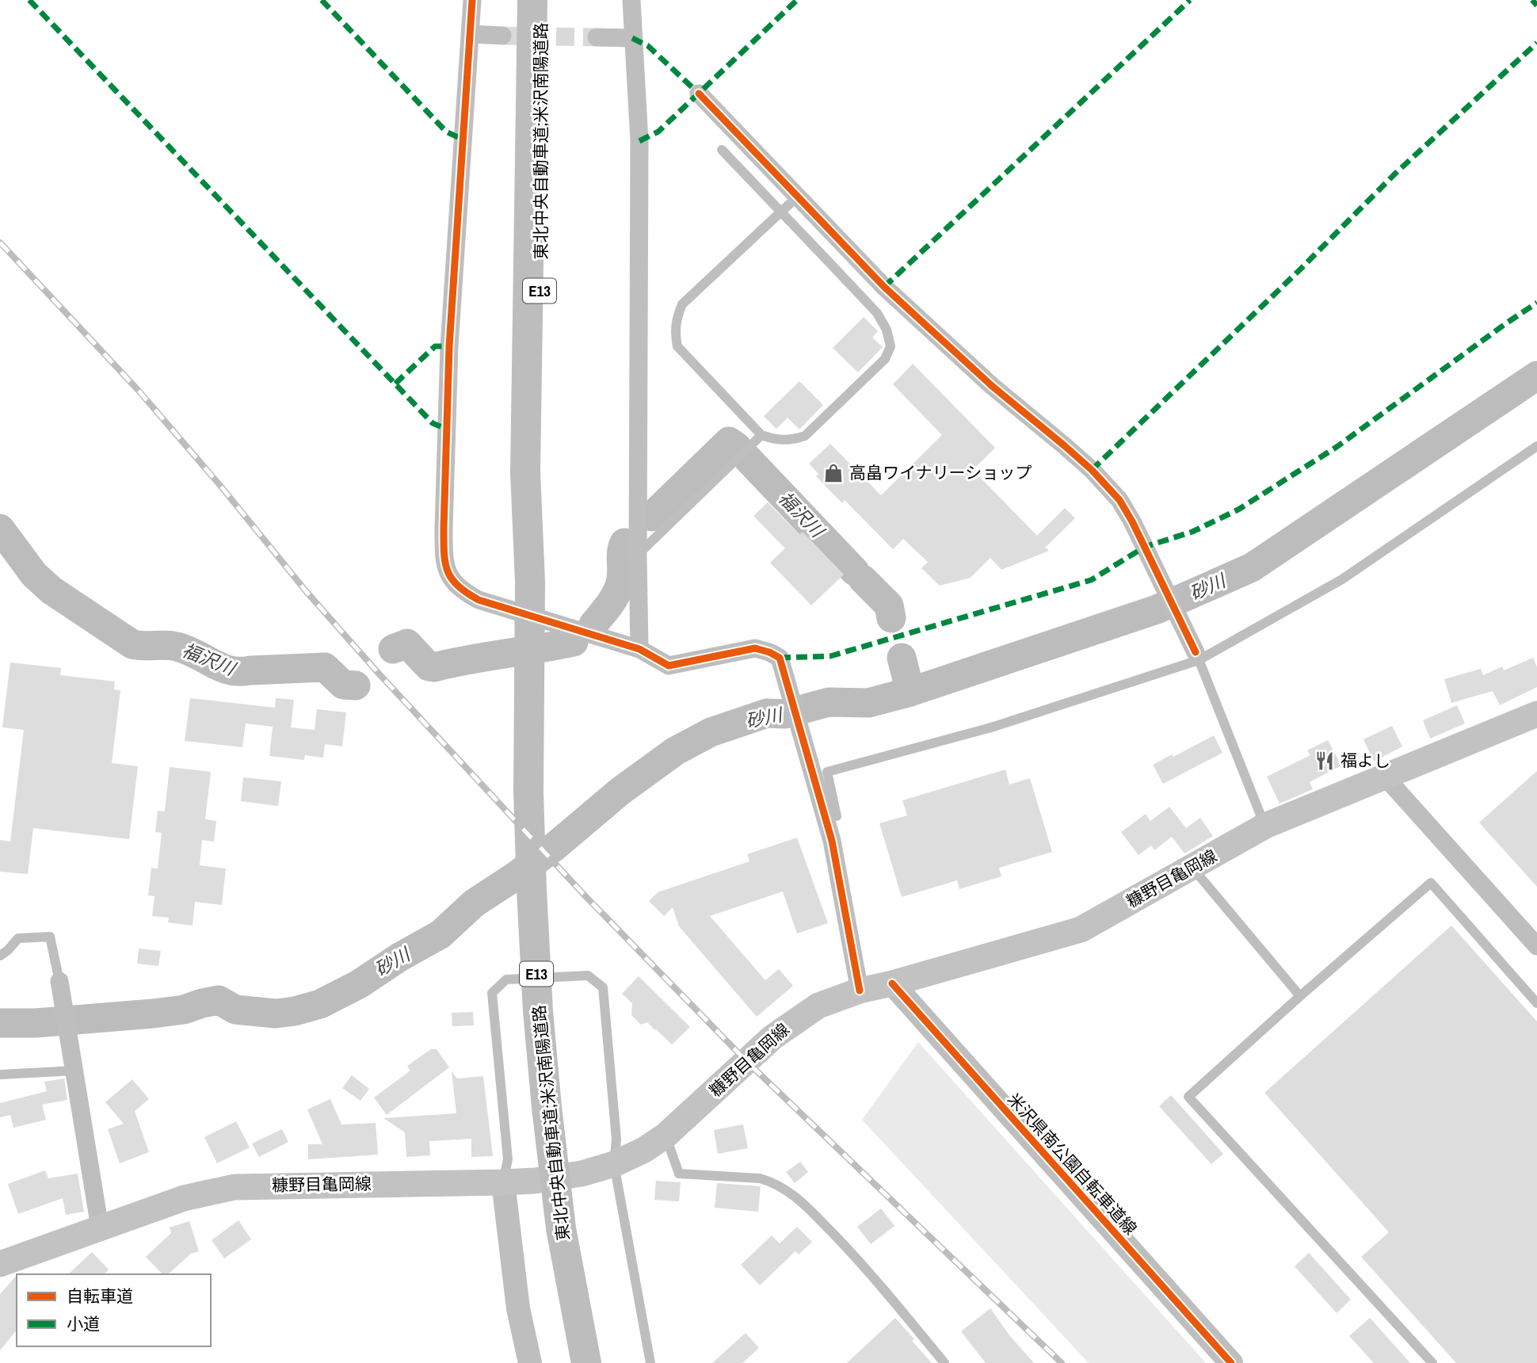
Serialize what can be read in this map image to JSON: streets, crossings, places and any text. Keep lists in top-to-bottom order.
{
  "streets": {
    "highway": ["東北中央自動車道;米沢南陽道路", "E13"],
    "main road": ["糠野目亀岡線"],
    "street": ["米沢県南公園自転車道線"]
  },
  "crossings": [
    ["糠野目亀岡線", "米沢県南公園自転車道線"]
  ],
  "water": ["福沢川", "砂川"],
  "places": {
    "shop": ["高畠ワイナリーショップ"],
    "restaurant": ["福よし"]
  },
  "legend": ["自転車道", "小道"]
}
